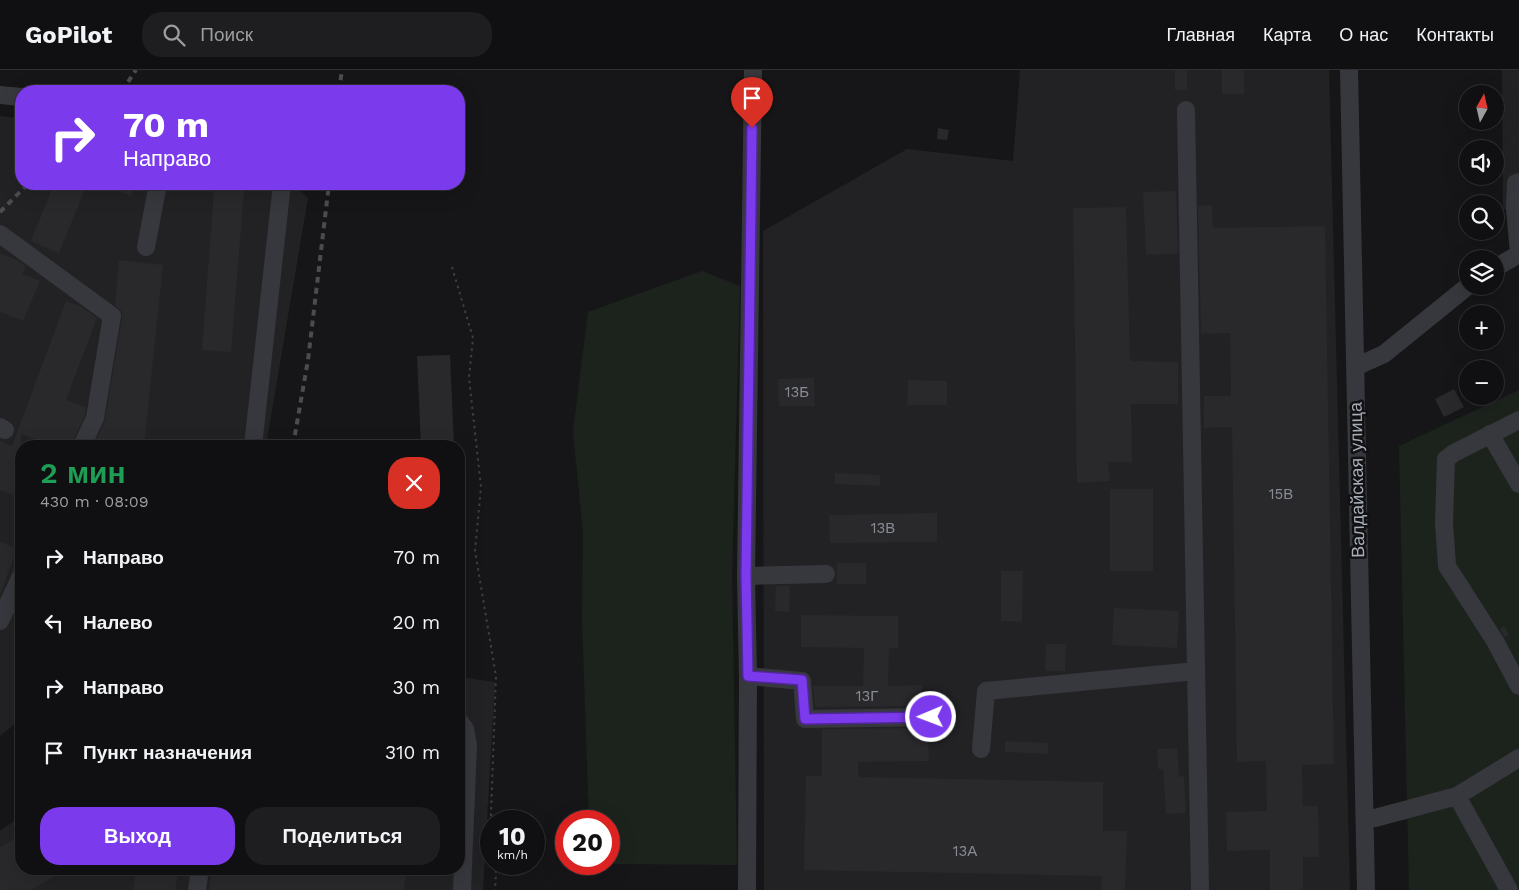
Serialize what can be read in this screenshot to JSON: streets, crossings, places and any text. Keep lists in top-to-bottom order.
{
  "streets": {
    "street": ["Валдайская улица"]
  },
  "house_numbers": [
    "13Б",
    "15В",
    "13В",
    "13Г",
    "13А"
  ],
  "north": "top",
  "page": {
    "header": "GoPilot",
    "search": "Поиск",
    "nav": [
      "Главная",
      "Карта",
      "О нас",
      "Контакты"
    ],
    "map_buttons": ["+", "−"],
    "turn": ["70 m", "Направо"],
    "heading": ["2 мин", "430 m · 08:09"],
    "list": [
      {
        "name": "Направо",
        "value": "70 m"
      },
      {
        "name": "Налево",
        "value": "20 m"
      },
      {
        "name": "Направо",
        "value": "30 m"
      },
      {
        "name": "Пункт назначения",
        "value": "310 m"
      }
    ],
    "buttons": ["Выход", "Поделиться"],
    "speed": "10 km/h",
    "limit": "20"
  }
}
